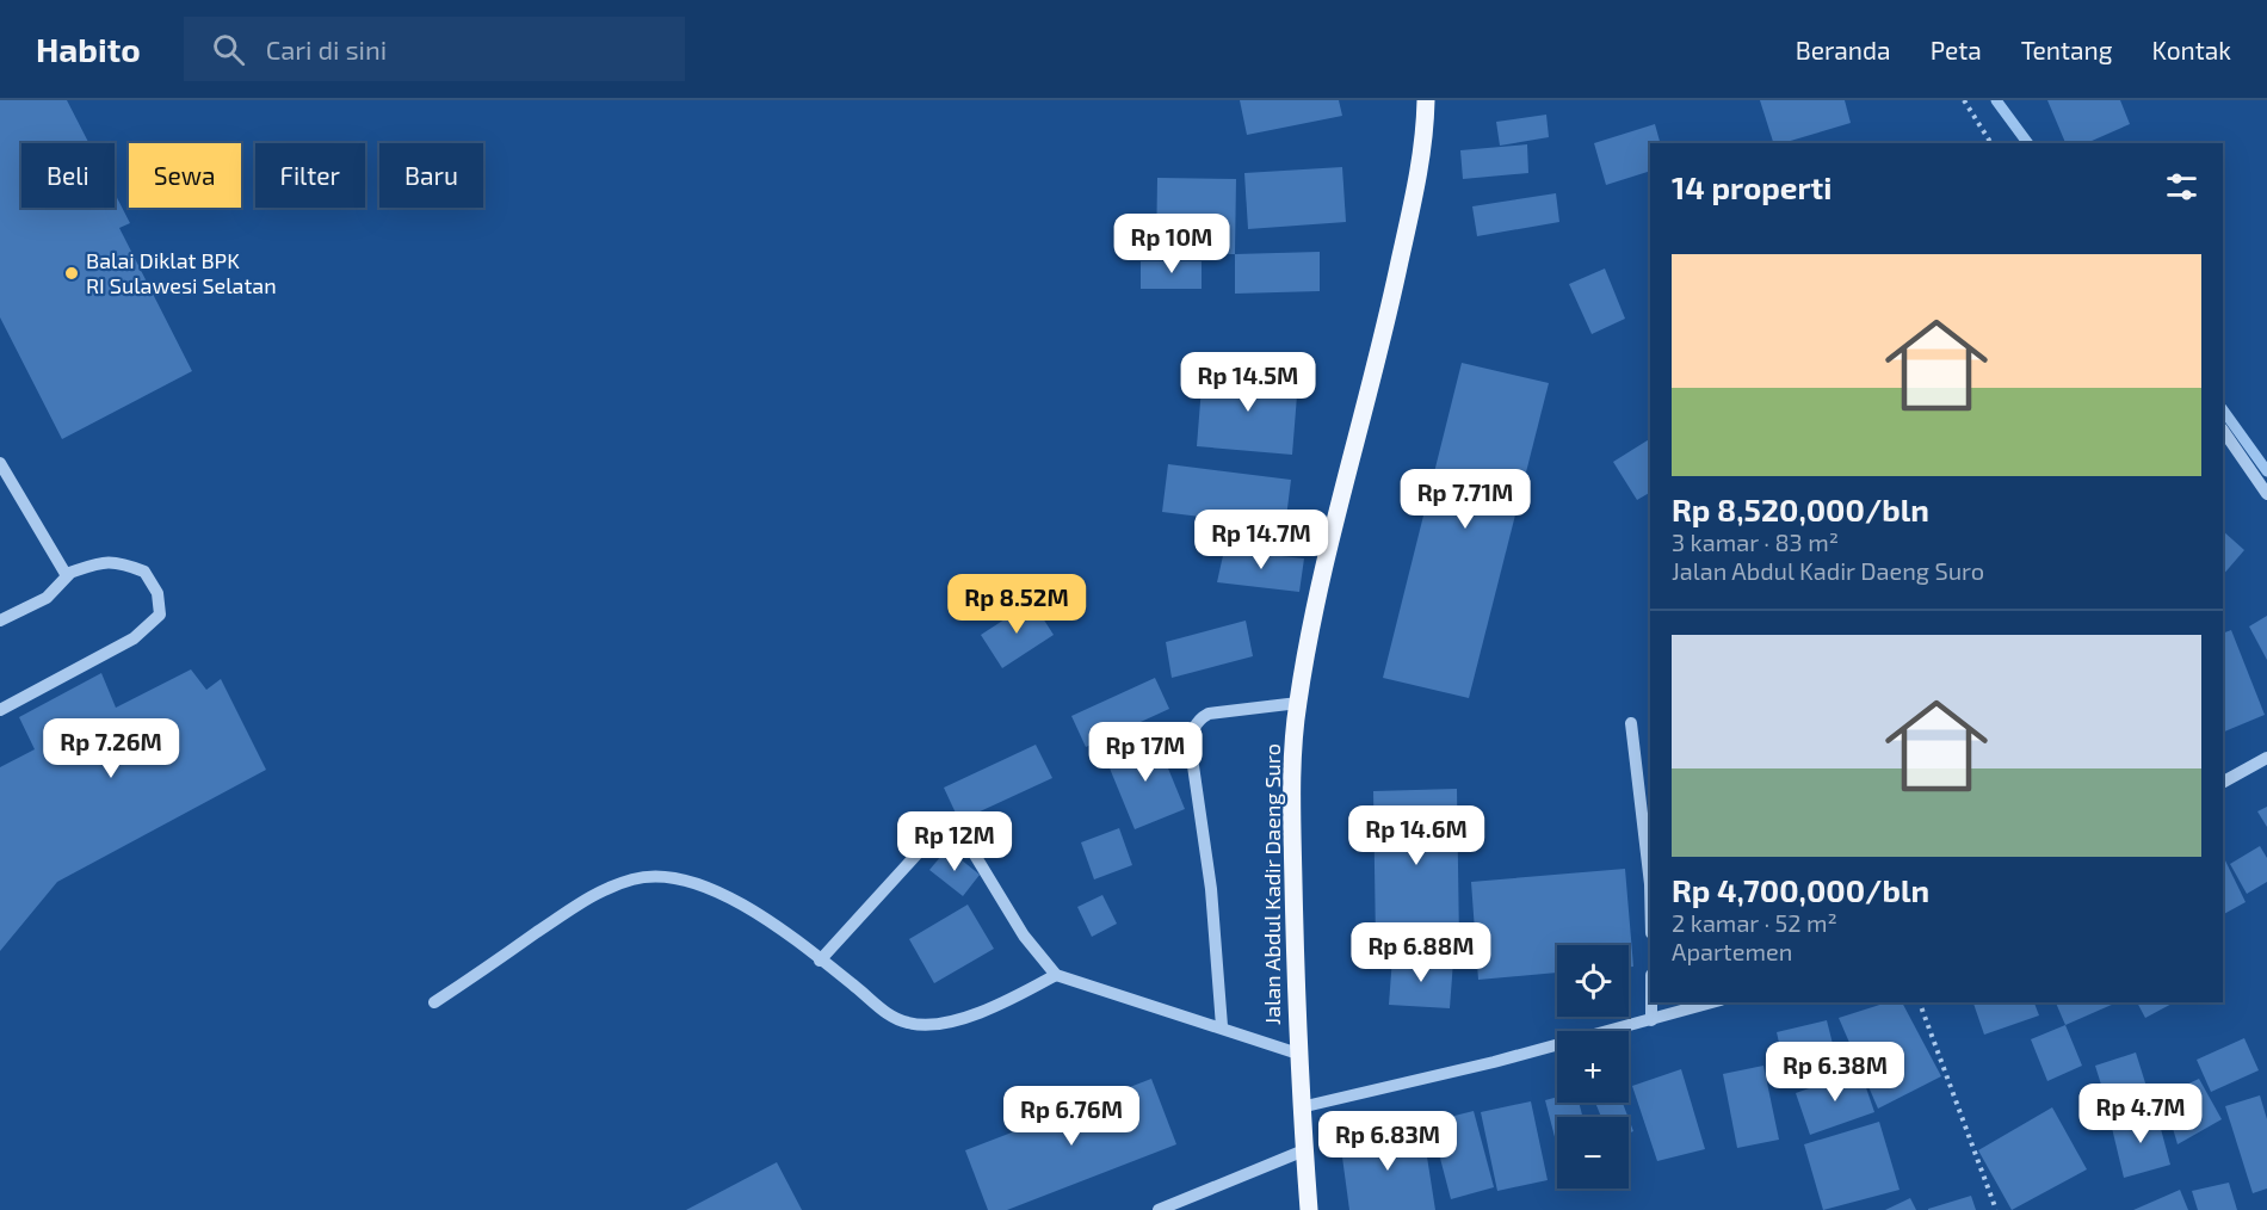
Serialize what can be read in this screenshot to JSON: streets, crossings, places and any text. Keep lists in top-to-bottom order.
{
  "streets": {
    "main road": ["Jalan Abdul Kadir Daeng Suro"]
  },
  "places": ["Balai Diklat BPK RI Sulawesi Selatan"],
  "page": {
    "header": "Habito",
    "search": "Cari di sini",
    "nav": [
      "Beranda",
      "Peta",
      "Tentang",
      "Kontak"
    ],
    "chip": [
      "Beli",
      "Sewa",
      "Filter",
      "Baru"
    ],
    "heading": "14 properti",
    "price": [
      "Rp 10M",
      "Rp 14.5M",
      "Rp 7.71M",
      "Rp 14.7M",
      "Rp 8.52M",
      "Rp 7.26M",
      "Rp 17M",
      "Rp 14.6M",
      "Rp 12M",
      "Rp 6.88M",
      "Rp 6.38M",
      "Rp 4.7M",
      "Rp 6.76M",
      "Rp 6.83M"
    ],
    "list": [
      {
        "name": "Rp 8,520,000/bln",
        "note": "3 kamar · 83 m² · Jalan Abdul Kadir Daeng Suro"
      },
      {
        "name": "Rp 4,700,000/bln",
        "note": "2 kamar · 52 m² · Apartemen"
      }
    ],
    "map_buttons": ["+", "−"]
  }
}
